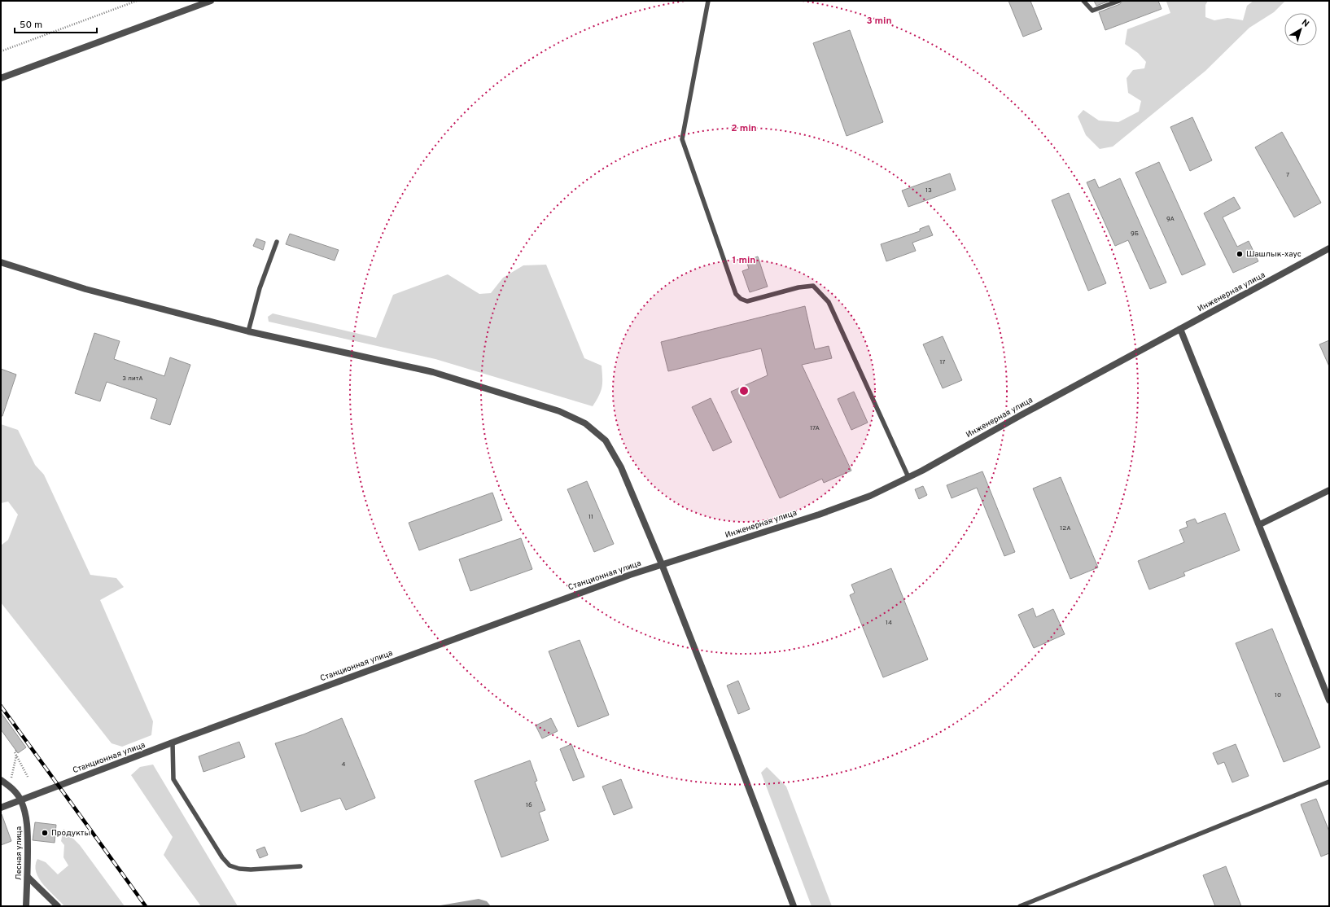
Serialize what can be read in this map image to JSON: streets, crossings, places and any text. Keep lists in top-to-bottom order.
{
  "streets": {
    "street": ["Инженерная улица", "Станционная улица", "Лесная улица"]
  },
  "crossings": [
    ["Инженерная улица", "Станционная улица"],
    ["Станционная улица", "Лесная улица"]
  ],
  "places": ["Шашлык-хаус", "Продукты"],
  "house_numbers": [
    "7",
    "13",
    "9А",
    "9Б",
    "17",
    "3 литА",
    "17А",
    "11",
    "12А",
    "14",
    "10",
    "4",
    "16"
  ],
  "scale_bar": "50 m",
  "north": "top right",
  "rings": ["3 min", "2 min", "1 min"]
}
